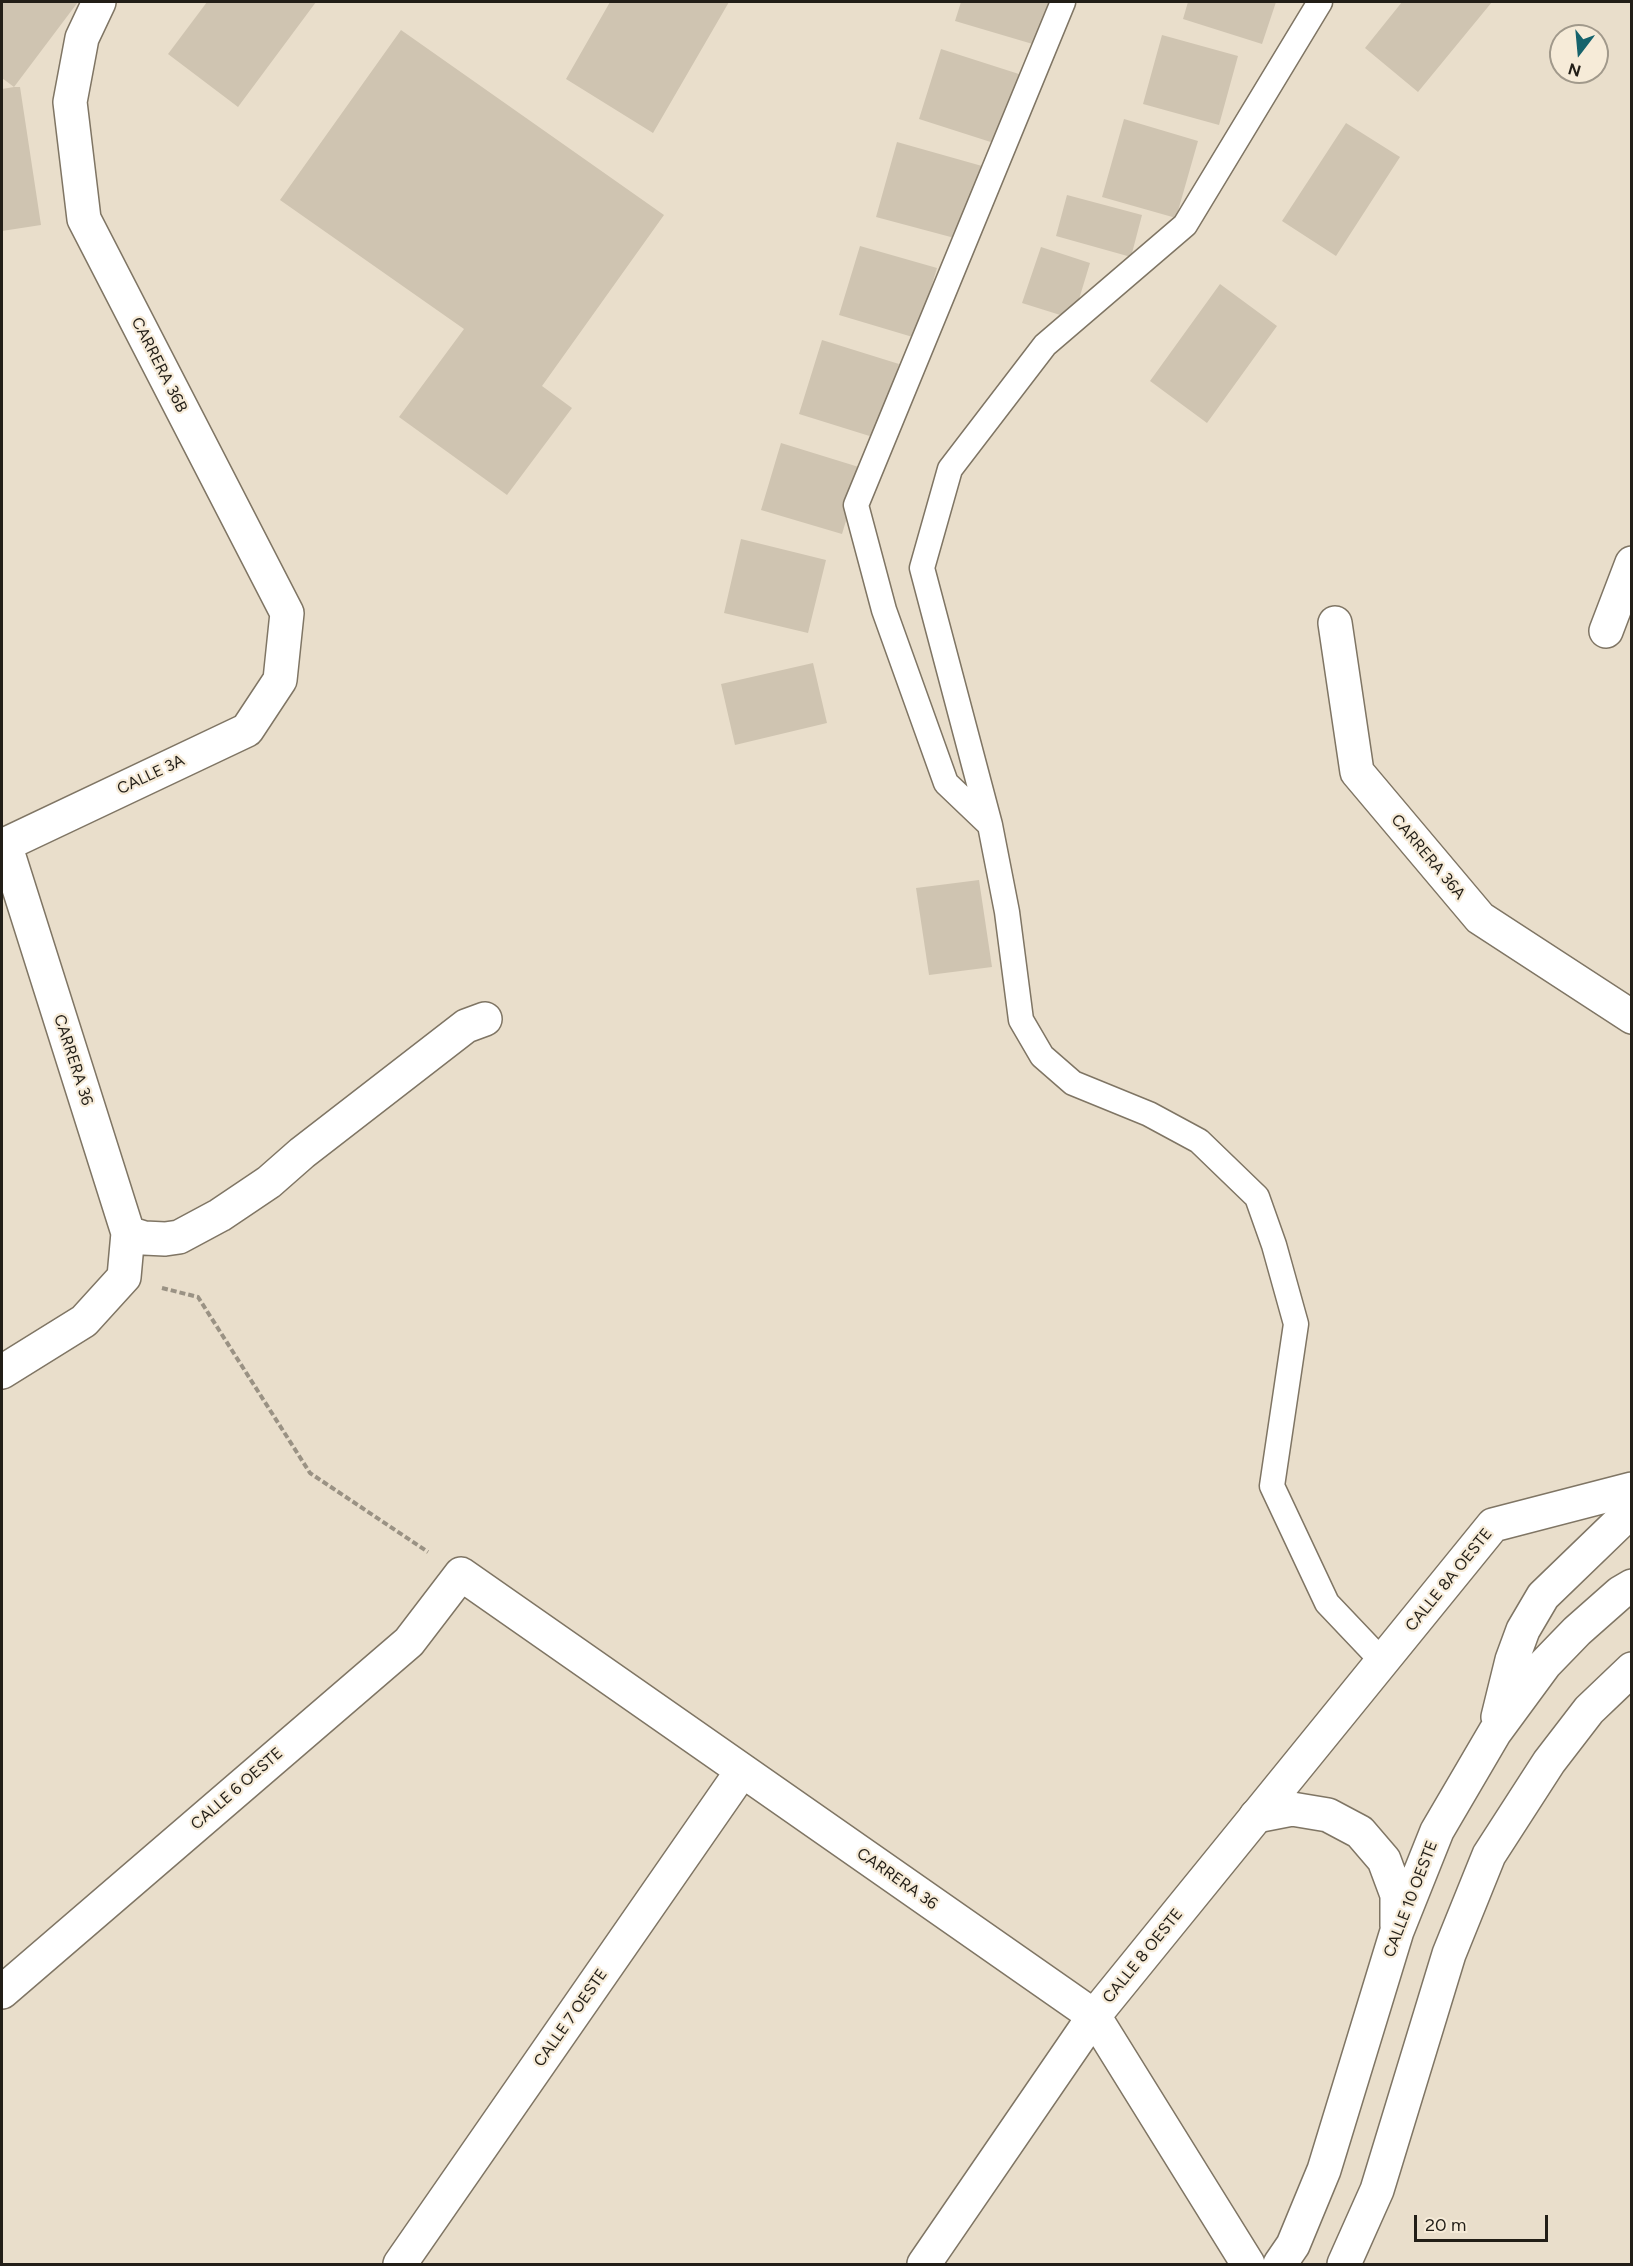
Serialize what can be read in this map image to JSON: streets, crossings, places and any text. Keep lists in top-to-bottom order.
{
  "streets": {
    "street": [
      "CARRERA 36B",
      "CALLE 3A",
      "CARRERA 36A",
      "CARRERA 36",
      "CALLE 8A OESTE",
      "CALLE 6 OESTE",
      "CALLE 10 OESTE",
      "CALLE 8 OESTE",
      "CALLE 7 OESTE"
    ]
  },
  "crossings": [
    ["CARRERA 36B", "CALLE 3A"],
    ["CALLE 3A", "CARRERA 36"],
    ["CARRERA 36", "CALLE 6 OESTE"],
    ["CARRERA 36", "CALLE 8 OESTE"],
    ["CARRERA 36", "CALLE 7 OESTE"],
    ["CALLE 8A OESTE", "CALLE 8 OESTE"]
  ],
  "scale_bar": "20 m",
  "north": "bottom"
}
